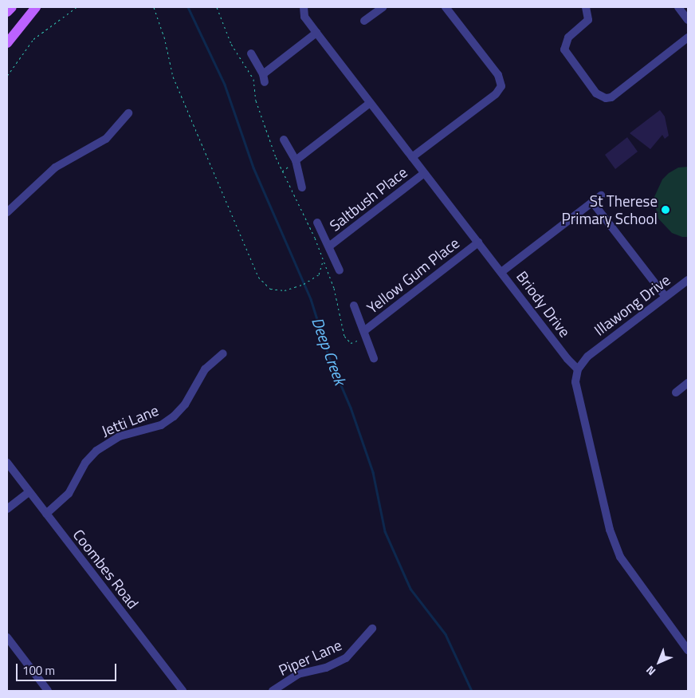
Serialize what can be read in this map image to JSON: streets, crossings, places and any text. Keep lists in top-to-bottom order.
{
  "streets": {
    "street": [
      "Saltbush Place",
      "Yellow Gum Place",
      "Briody Drive",
      "Illawong Drive",
      "Jetti Lane",
      "Coombes Road",
      "Piper Lane"
    ]
  },
  "crossings": [
    ["Saltbush Place", "Briody Drive"],
    ["Yellow Gum Place", "Briody Drive"],
    ["Briody Drive", "Illawong Drive"],
    ["Jetti Lane", "Coombes Road"]
  ],
  "water": ["Deep Creek"],
  "places": ["St Therese Primary School"],
  "scale_bar": "100 m",
  "north": "bottom left"
}
